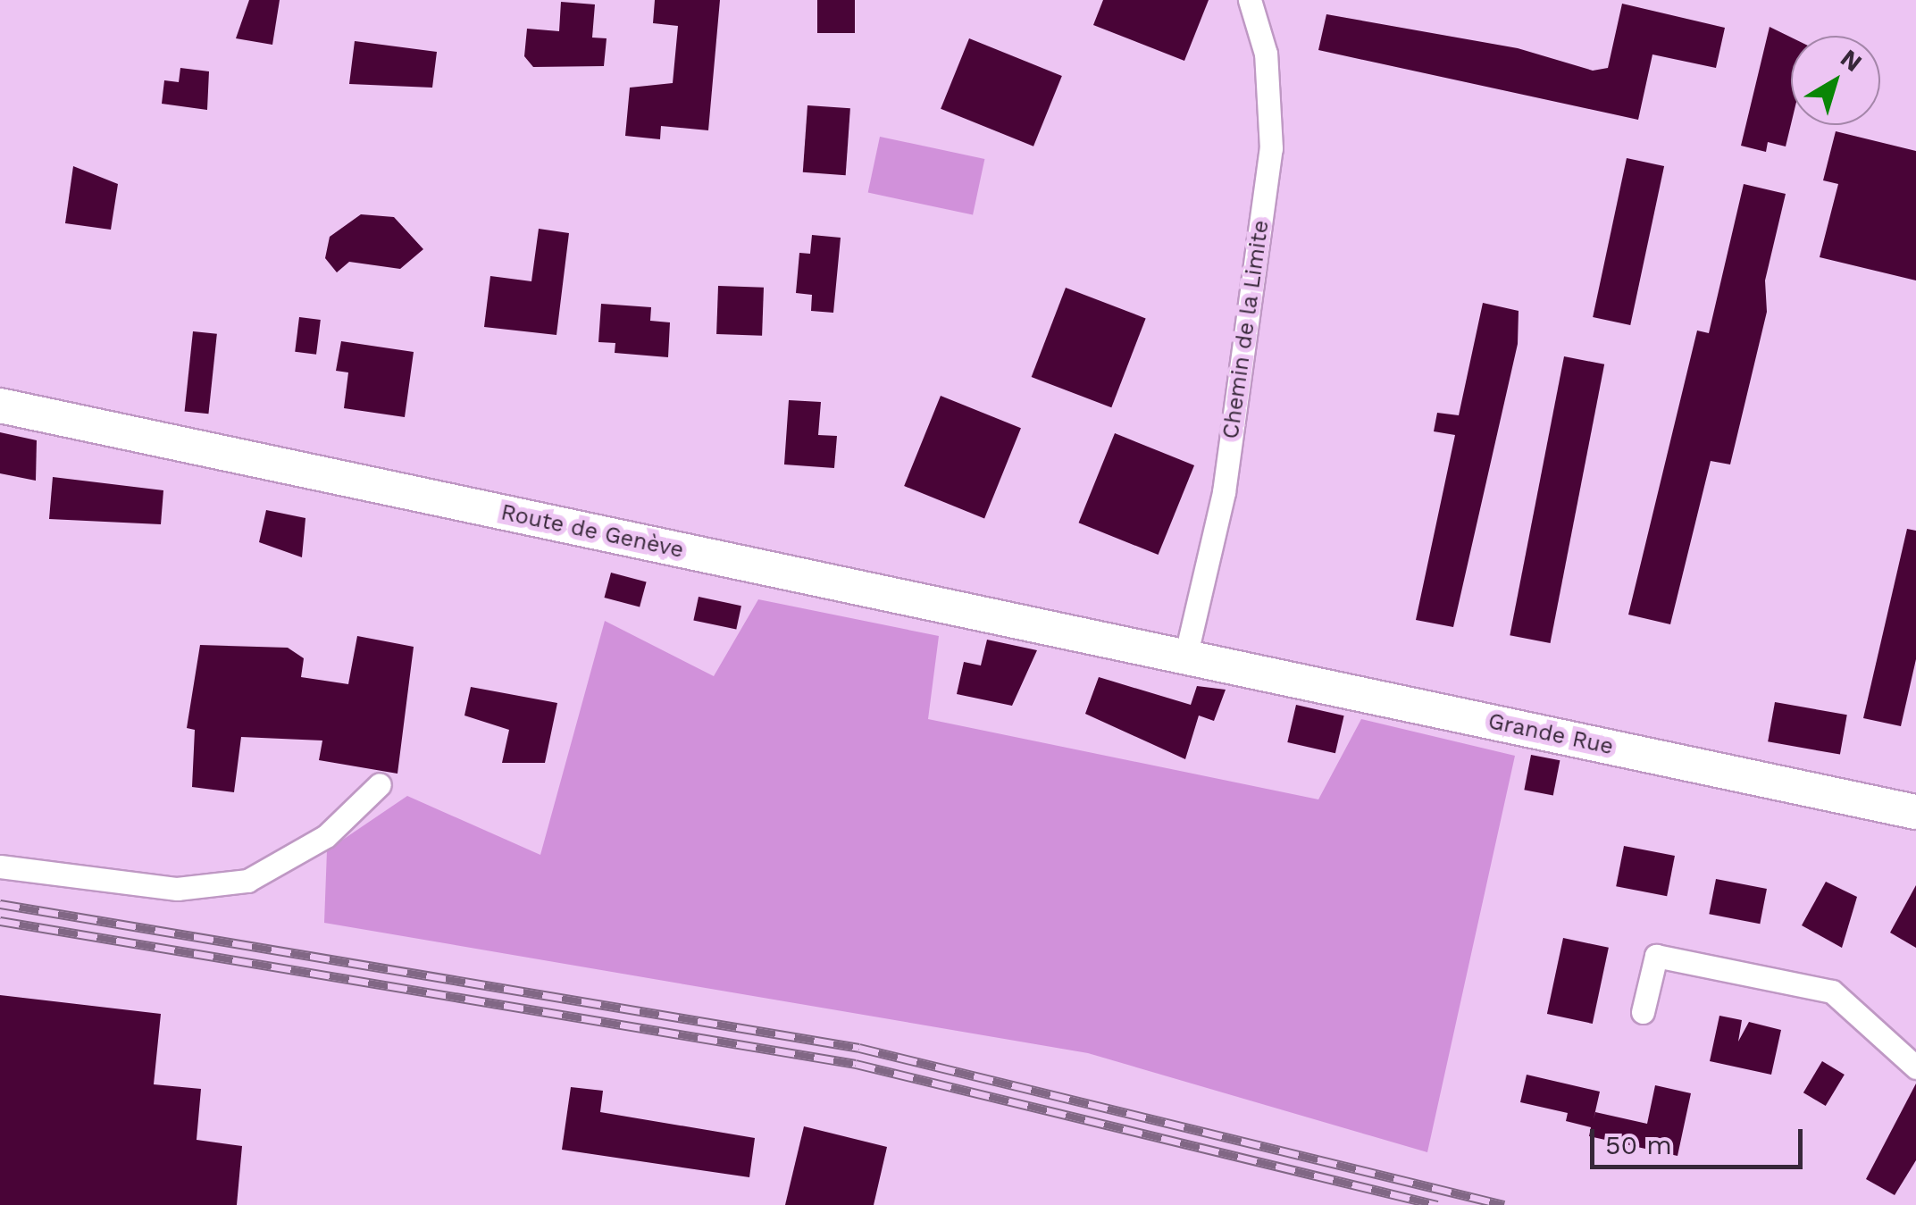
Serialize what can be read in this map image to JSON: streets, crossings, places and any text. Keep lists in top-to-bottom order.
{
  "streets": {
    "main road": ["Route de Genève", "Grande Rue"],
    "street": ["Chemin de la Limite"]
  },
  "crossings": [
    ["Chemin de la Limite", "Route de Genève"],
    ["Chemin de la Limite", "Grande Rue"],
    ["Route de Genève", "Grande Rue"]
  ],
  "scale_bar": "50 m",
  "north": "top right"
}
